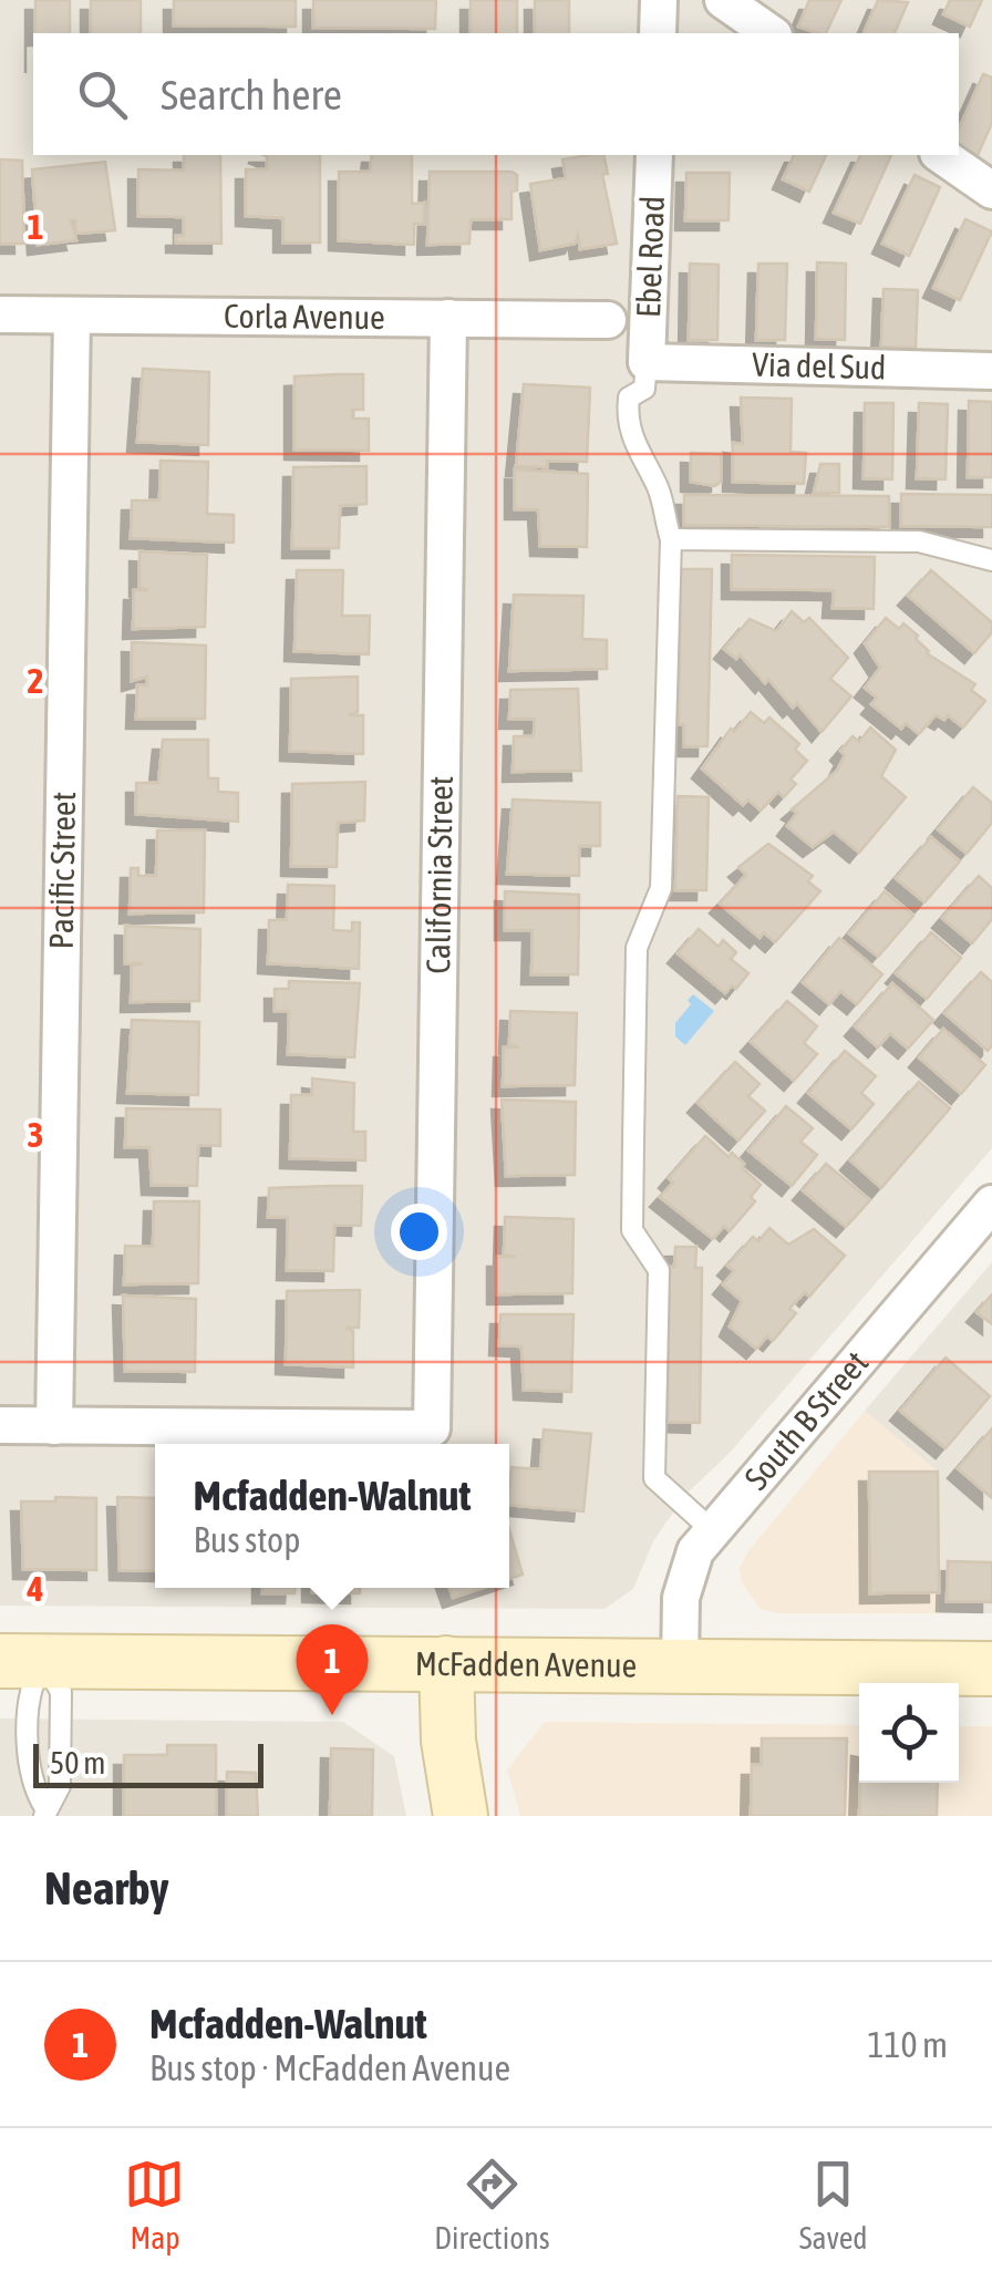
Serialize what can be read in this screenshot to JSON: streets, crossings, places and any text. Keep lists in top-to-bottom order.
{
  "streets": {
    "main road": ["McFadden Avenue"],
    "street": [
      "Ebel Road",
      "Corla Avenue",
      "Via del Sud",
      "Pacific Street",
      "California Street",
      "South B Street"
    ]
  },
  "crossings": [
    ["Ebel Road", "Via del Sud"],
    ["Corla Avenue", "Pacific Street"],
    ["Corla Avenue", "California Street"],
    ["Pacific Street", "California Street"],
    ["South B Street", "McFadden Avenue"]
  ],
  "scale_bar": "50 m",
  "page": {
    "search": "Search here",
    "popup": ["Mcfadden-Walnut", "Bus stop"],
    "pins": "1",
    "scale": "50 m",
    "heading": "Nearby",
    "list": [
      {
        "mark": "1",
        "name": "Mcfadden-Walnut",
        "note": "Bus stop · McFadden Avenue",
        "value": "110 m"
      }
    ],
    "nav": ["Map", "Directions", "Saved"]
  },
  "grid": {
    "rows": [
      "1",
      "2",
      "3",
      "4"
    ]
  }
}
